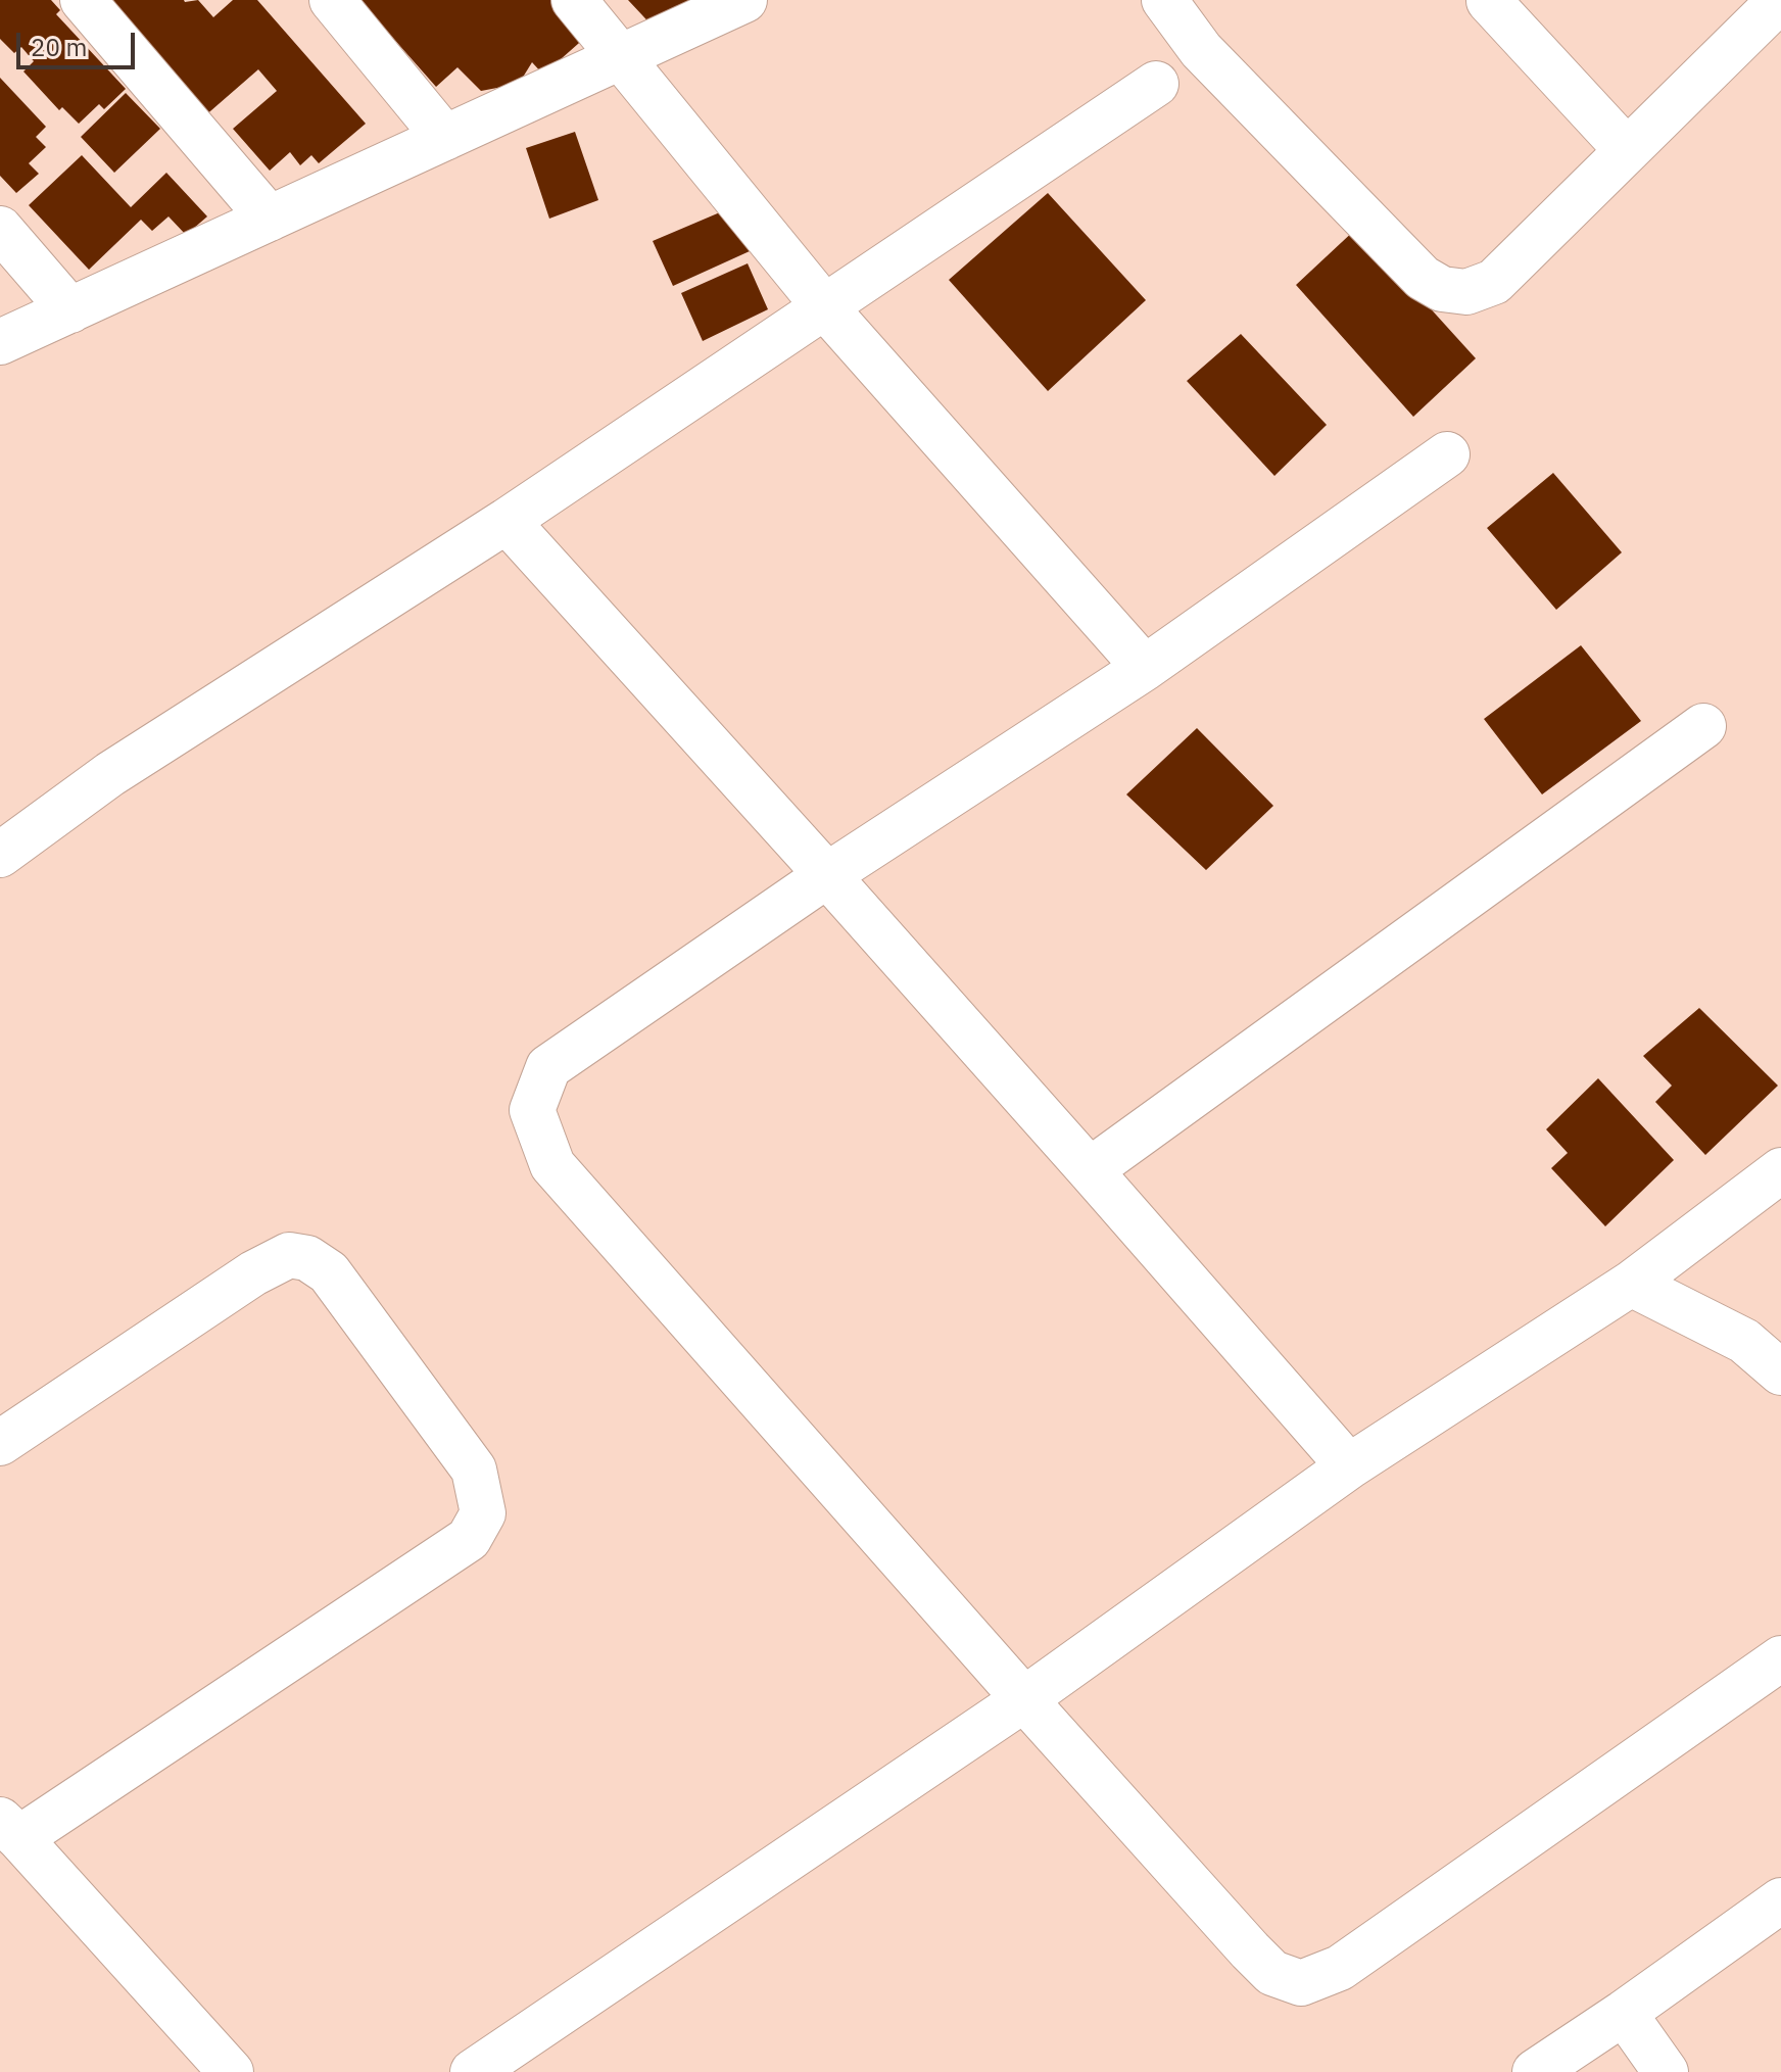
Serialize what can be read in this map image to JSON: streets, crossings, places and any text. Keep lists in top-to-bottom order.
{
  "scale_bar": "20 m"
}
